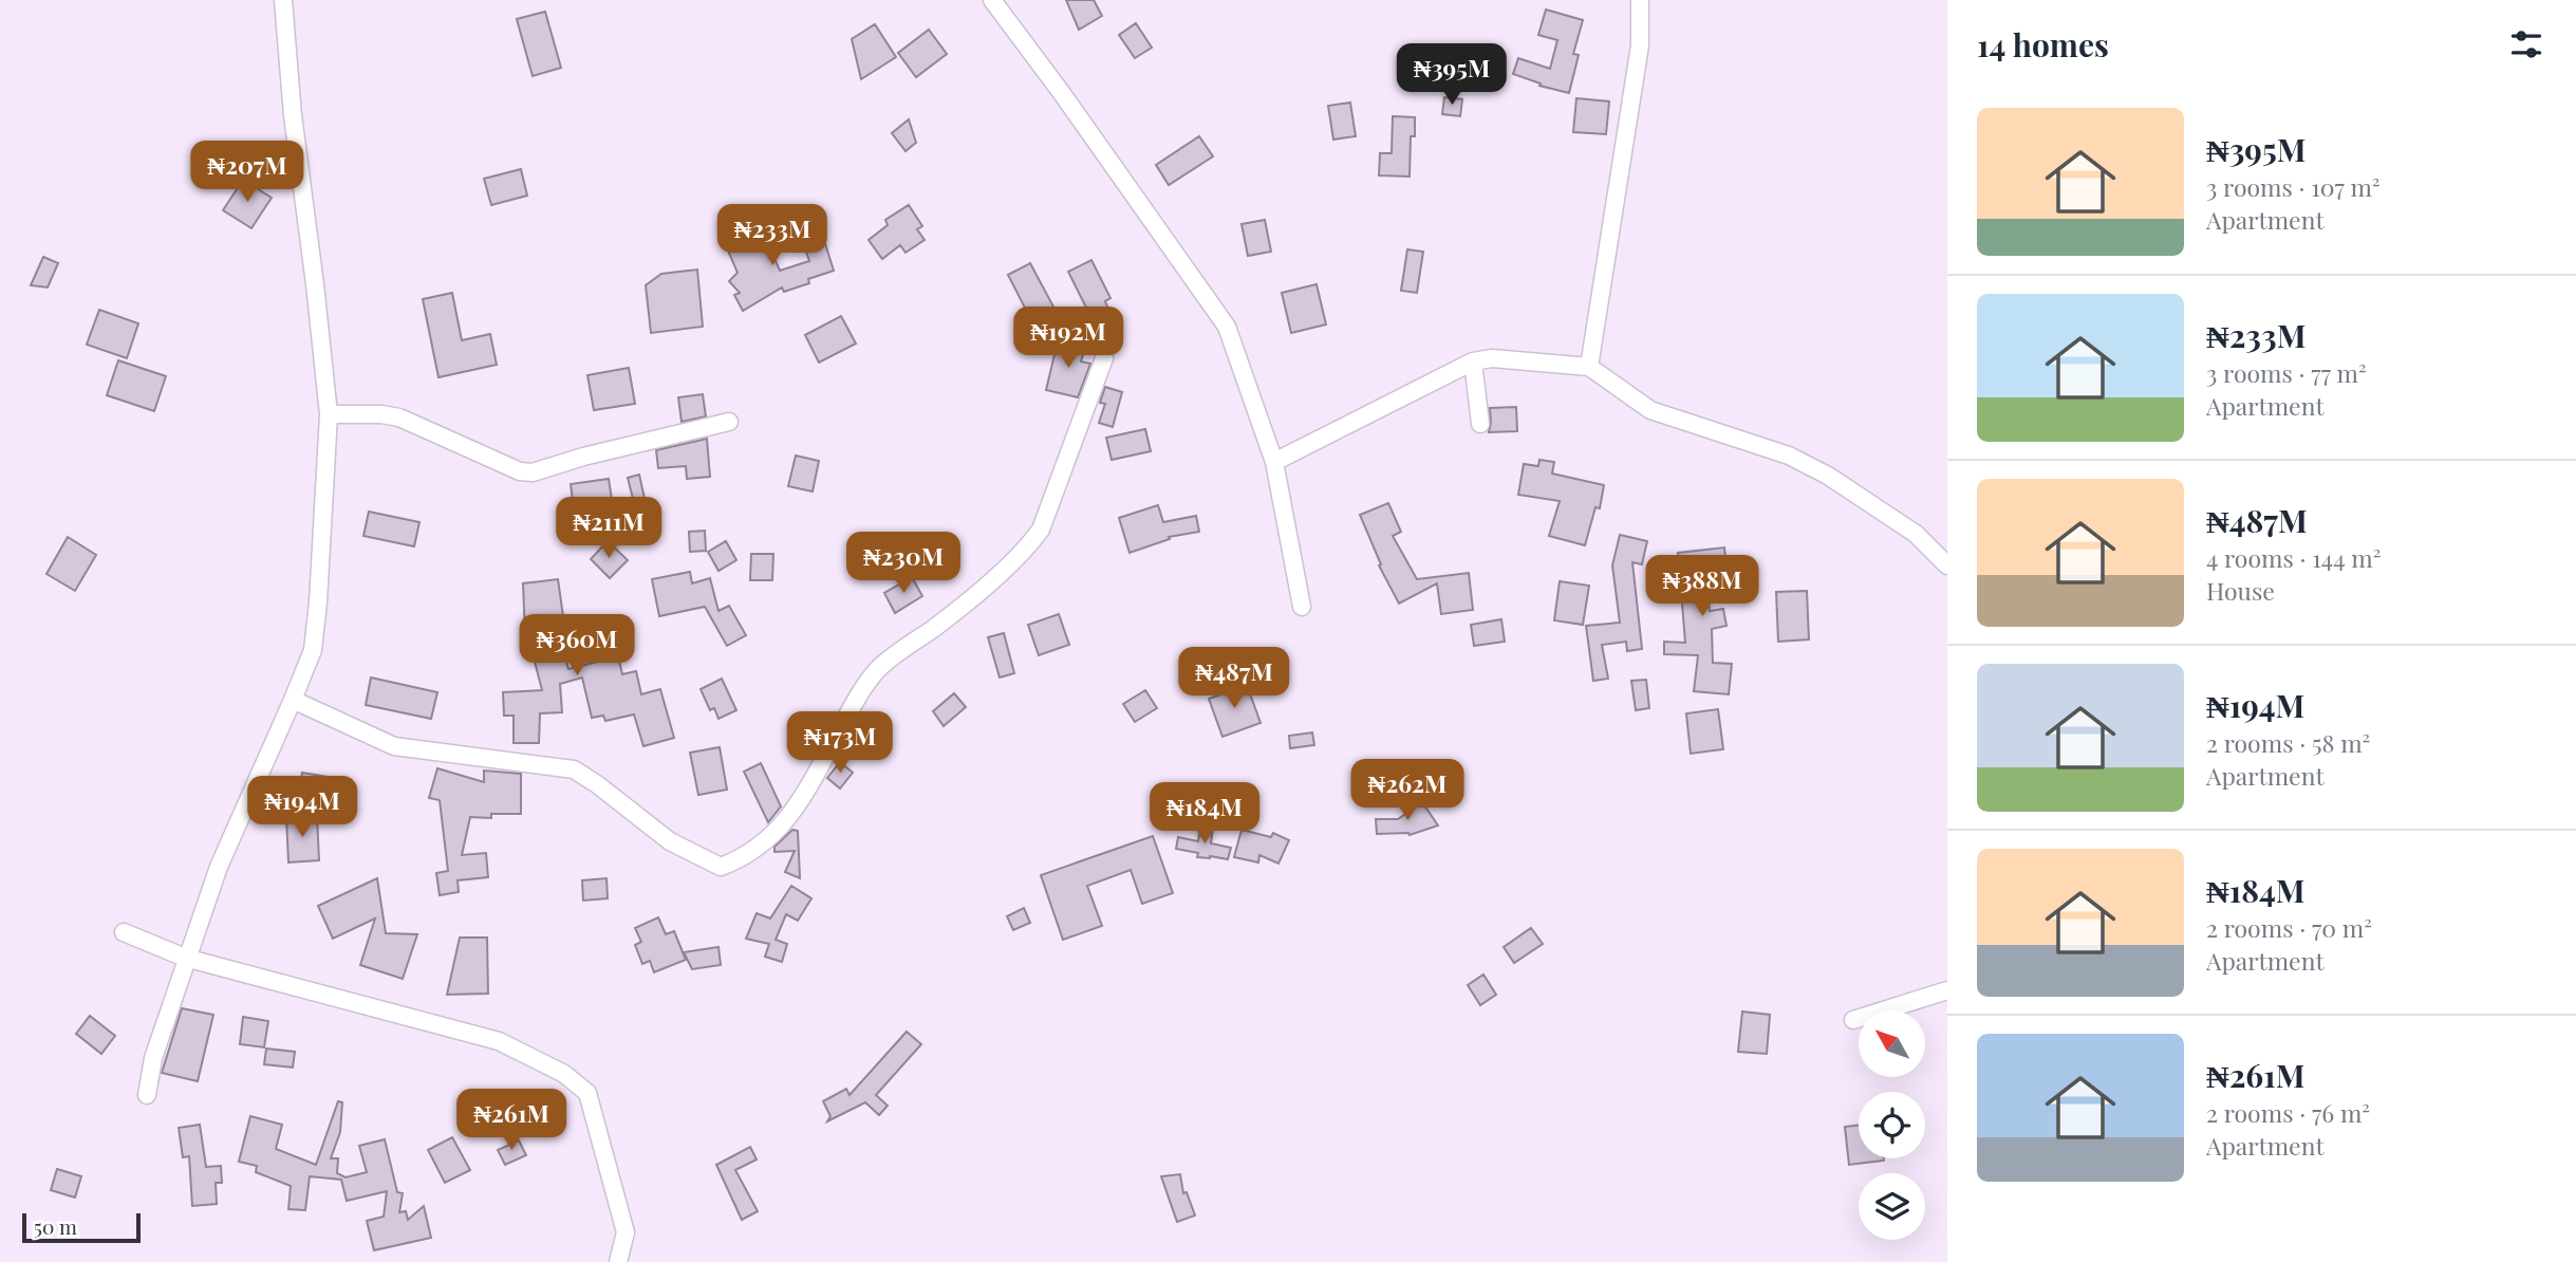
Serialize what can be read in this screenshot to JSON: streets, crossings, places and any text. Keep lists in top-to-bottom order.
{
  "scale_bar": "50 m",
  "north": "top left",
  "page": {
    "heading": "14 homes",
    "price": [
      "₦395M",
      "₦207M",
      "₦233M",
      "₦192M",
      "₦211M",
      "₦230M",
      "₦388M",
      "₦360M",
      "₦487M",
      "₦173M",
      "₦262M",
      "₦194M",
      "₦184M",
      "₦261M"
    ],
    "list": [
      {
        "name": "₦395M",
        "note": "3 rooms · 107 m² · Apartment"
      },
      {
        "name": "₦233M",
        "note": "3 rooms · 77 m² · Apartment"
      },
      {
        "name": "₦487M",
        "note": "4 rooms · 144 m² · House"
      },
      {
        "name": "₦194M",
        "note": "2 rooms · 58 m² · Apartment"
      },
      {
        "name": "₦184M",
        "note": "2 rooms · 70 m² · Apartment"
      },
      {
        "name": "₦261M",
        "note": "2 rooms · 76 m² · Apartment"
      }
    ],
    "scale": "50 m"
  }
}
